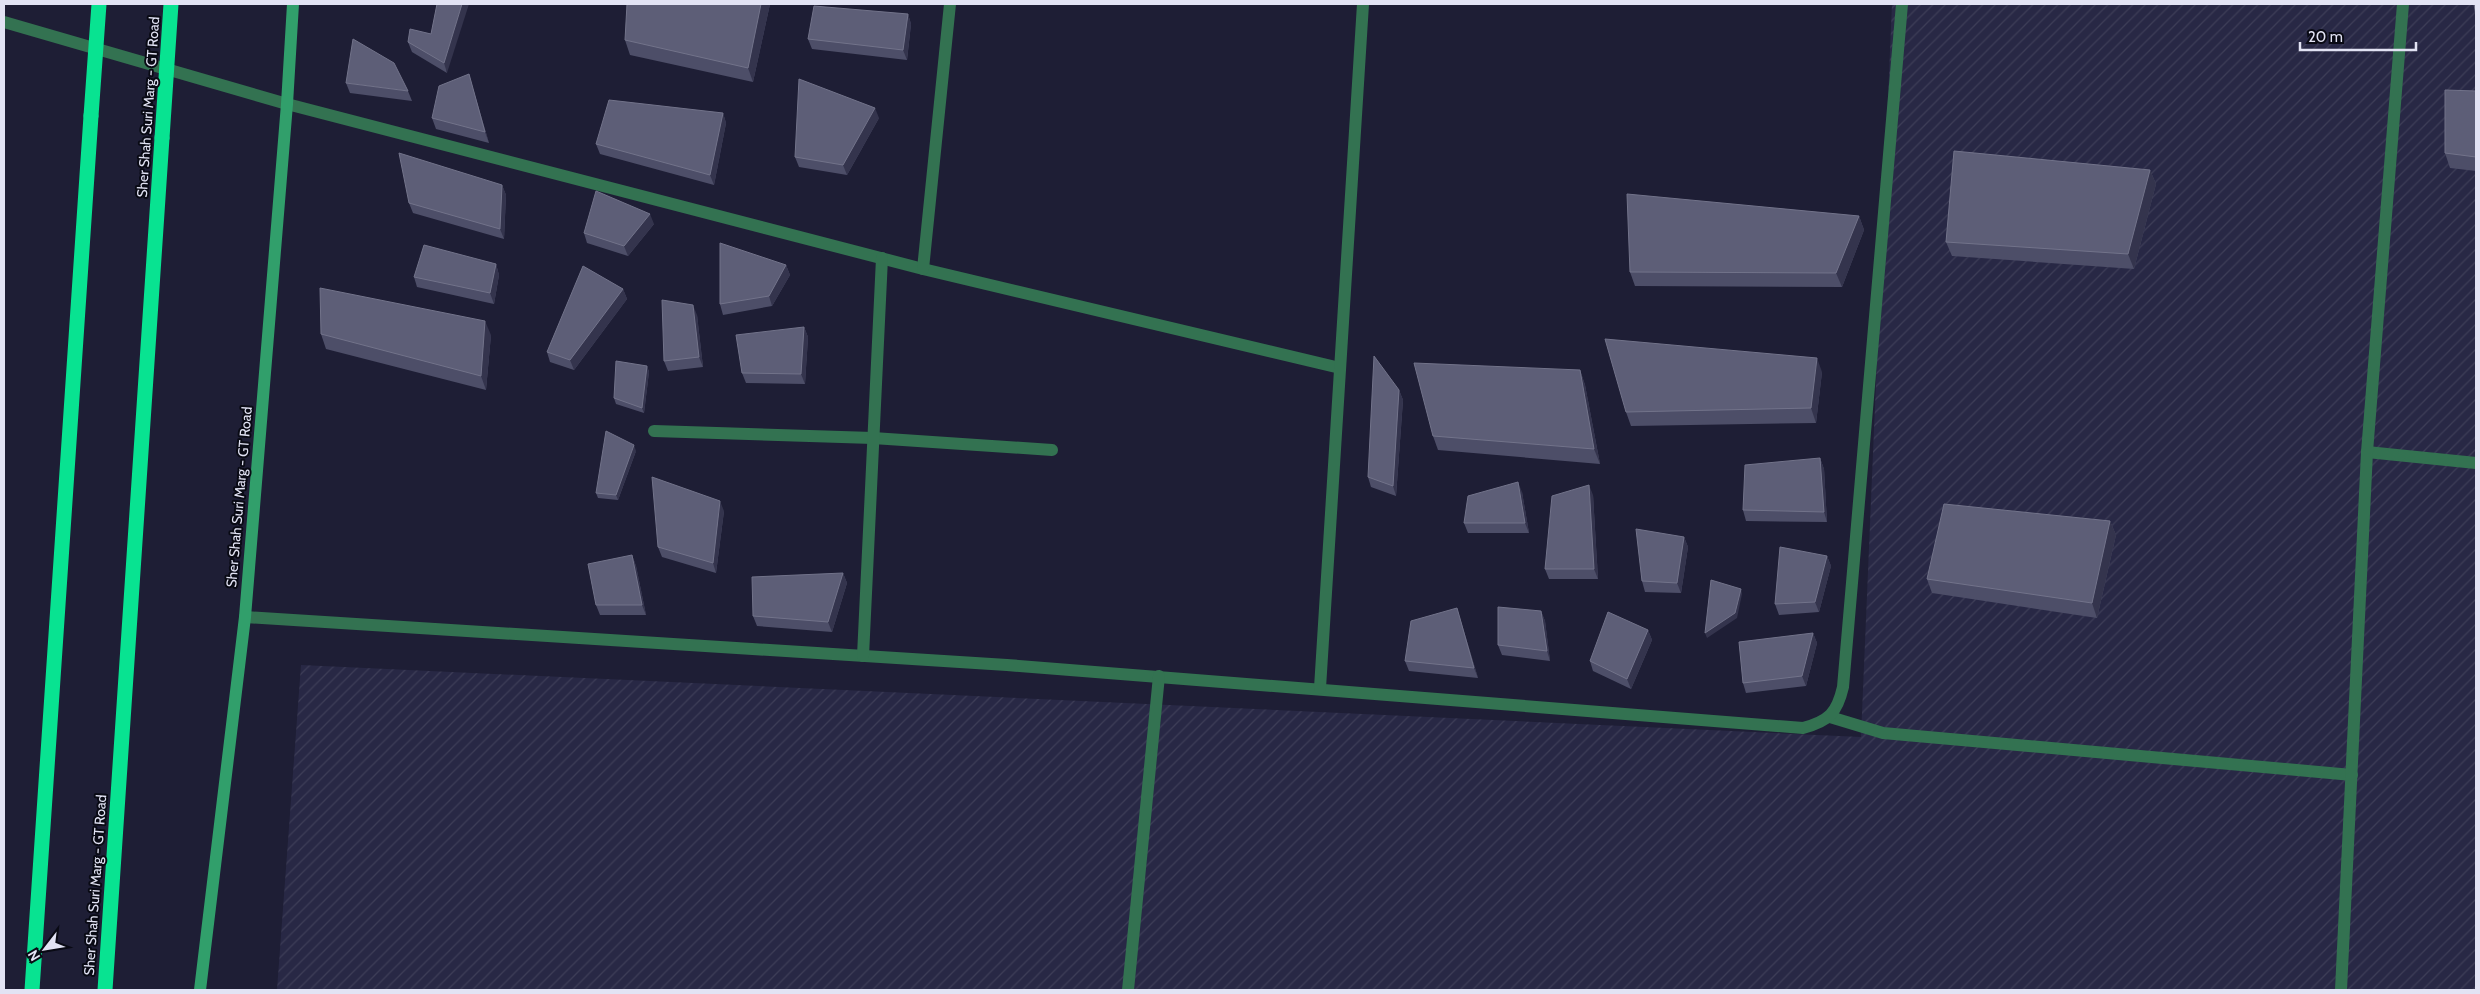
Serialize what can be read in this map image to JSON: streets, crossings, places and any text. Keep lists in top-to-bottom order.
{
  "streets": {
    "highway": ["Sher Shah Suri Marg - GT Road"]
  },
  "scale_bar": "20 m",
  "north": "bottom left"
}
